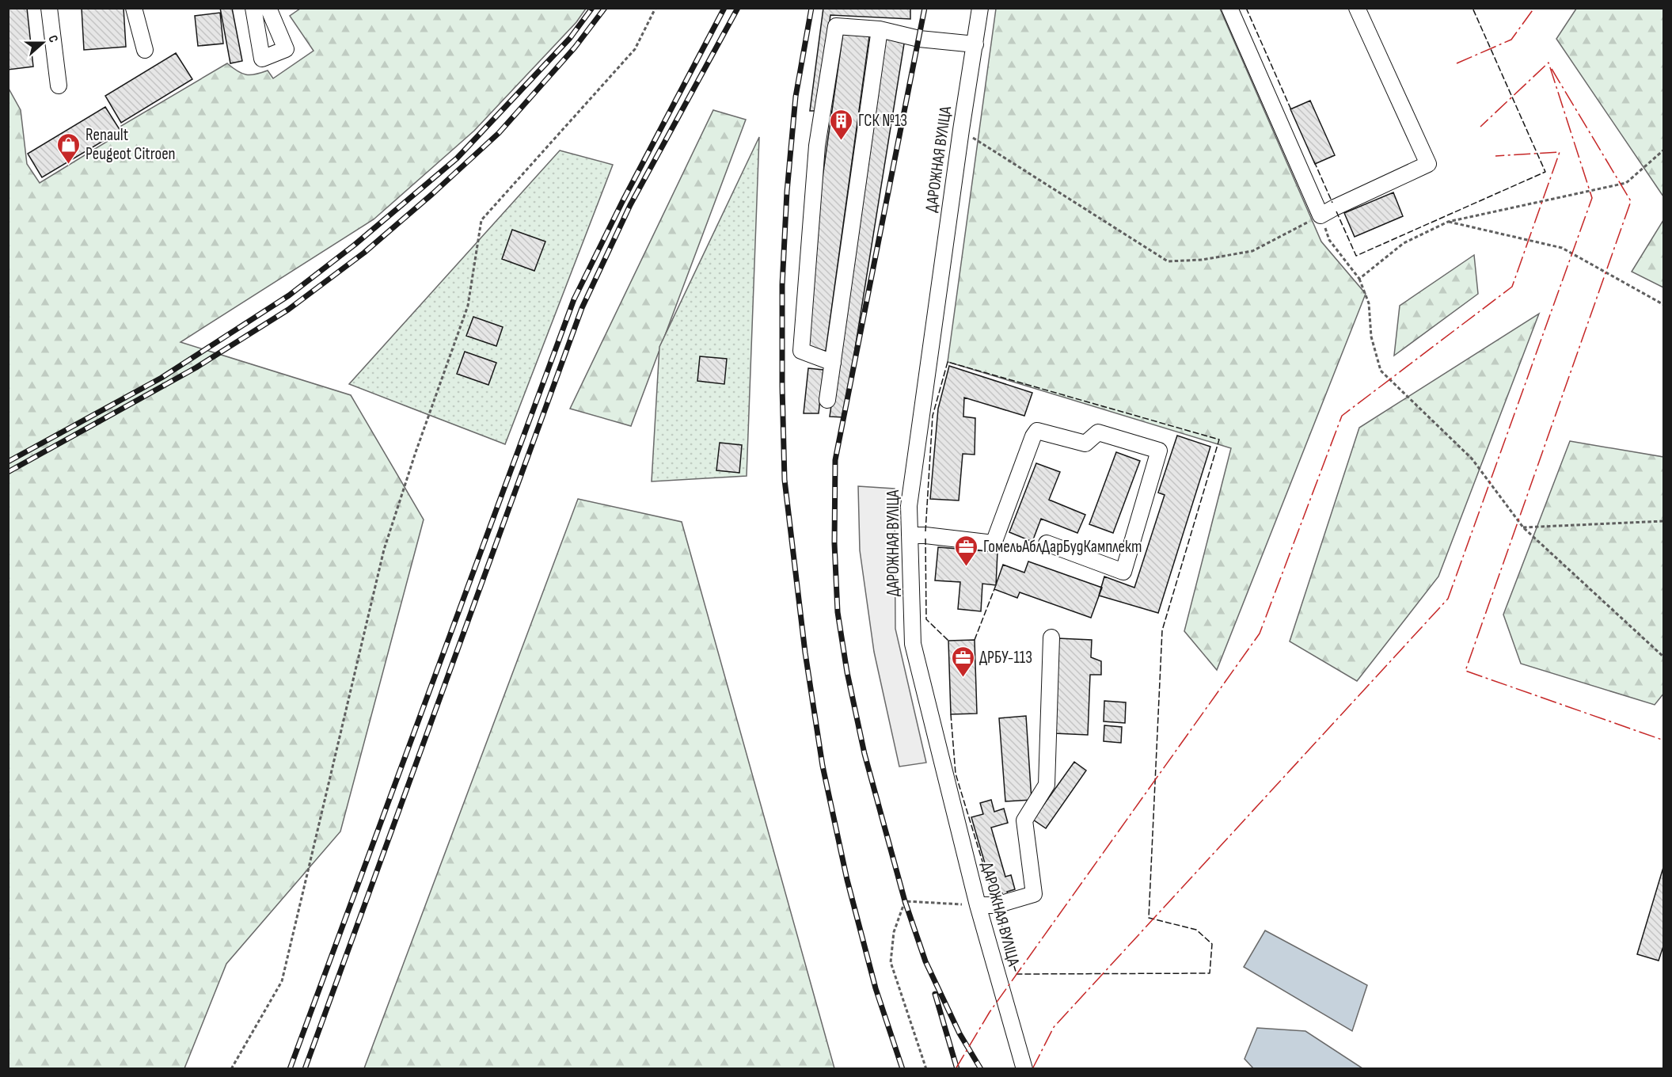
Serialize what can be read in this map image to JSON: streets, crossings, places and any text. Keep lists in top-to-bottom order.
{
  "streets": {
    "street": ["ДАРОЖНАЯ ВУЛІЦА"]
  },
  "places": {
    "building": ["ГСК №13"],
    "shop": ["Renault Peugeot Citroen"],
    "office": ["ГомельАблДарБудКамплект", "ДРБУ-113"]
  },
  "north": "right"
}
